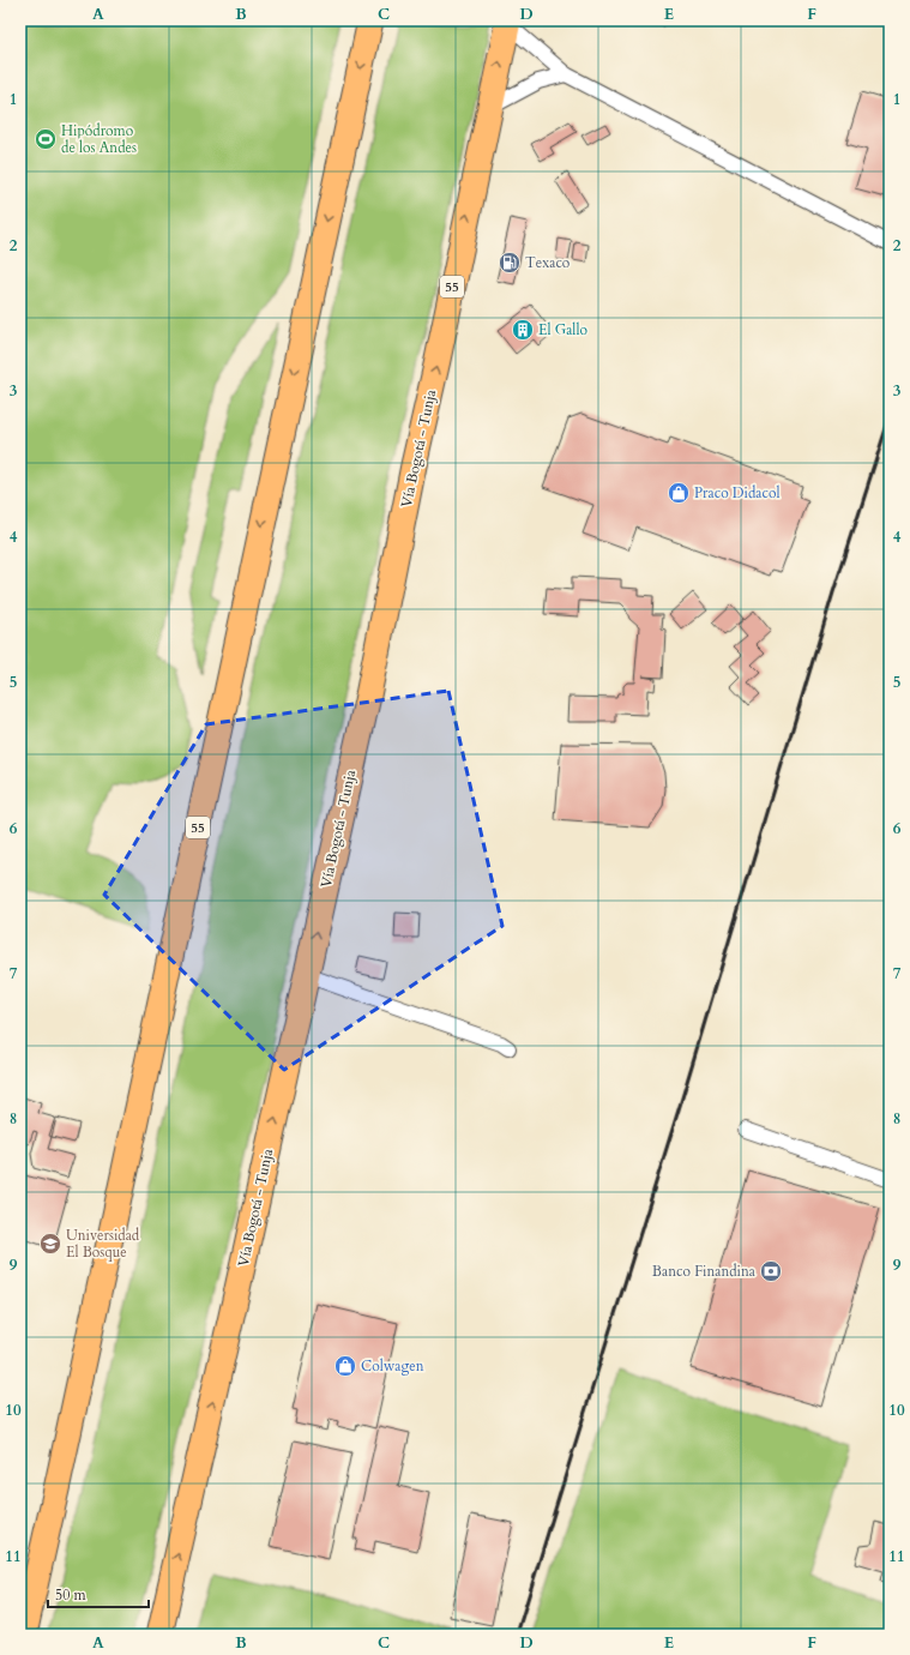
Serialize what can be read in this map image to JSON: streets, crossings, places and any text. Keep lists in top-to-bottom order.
{
  "streets": {
    "highway": ["55", "Vía Bogotá - Tunja"]
  },
  "places": {
    "sports": ["Hipódromo de los Andes"],
    "fuel station": ["Texaco"],
    "building": ["El Gallo"],
    "shop": ["Praco Didacol", "Colwagen"],
    "school or university": ["Universidad El Bosque"],
    "bank": ["Banco Finandina"]
  },
  "scale_bar": "50 m",
  "grid": {
    "columns": [
      "A",
      "B",
      "C",
      "D",
      "E",
      "F"
    ],
    "rows": [
      "1",
      "2",
      "3",
      "4",
      "5",
      "6",
      "7",
      "8",
      "9",
      "10",
      "11"
    ]
  }
}
